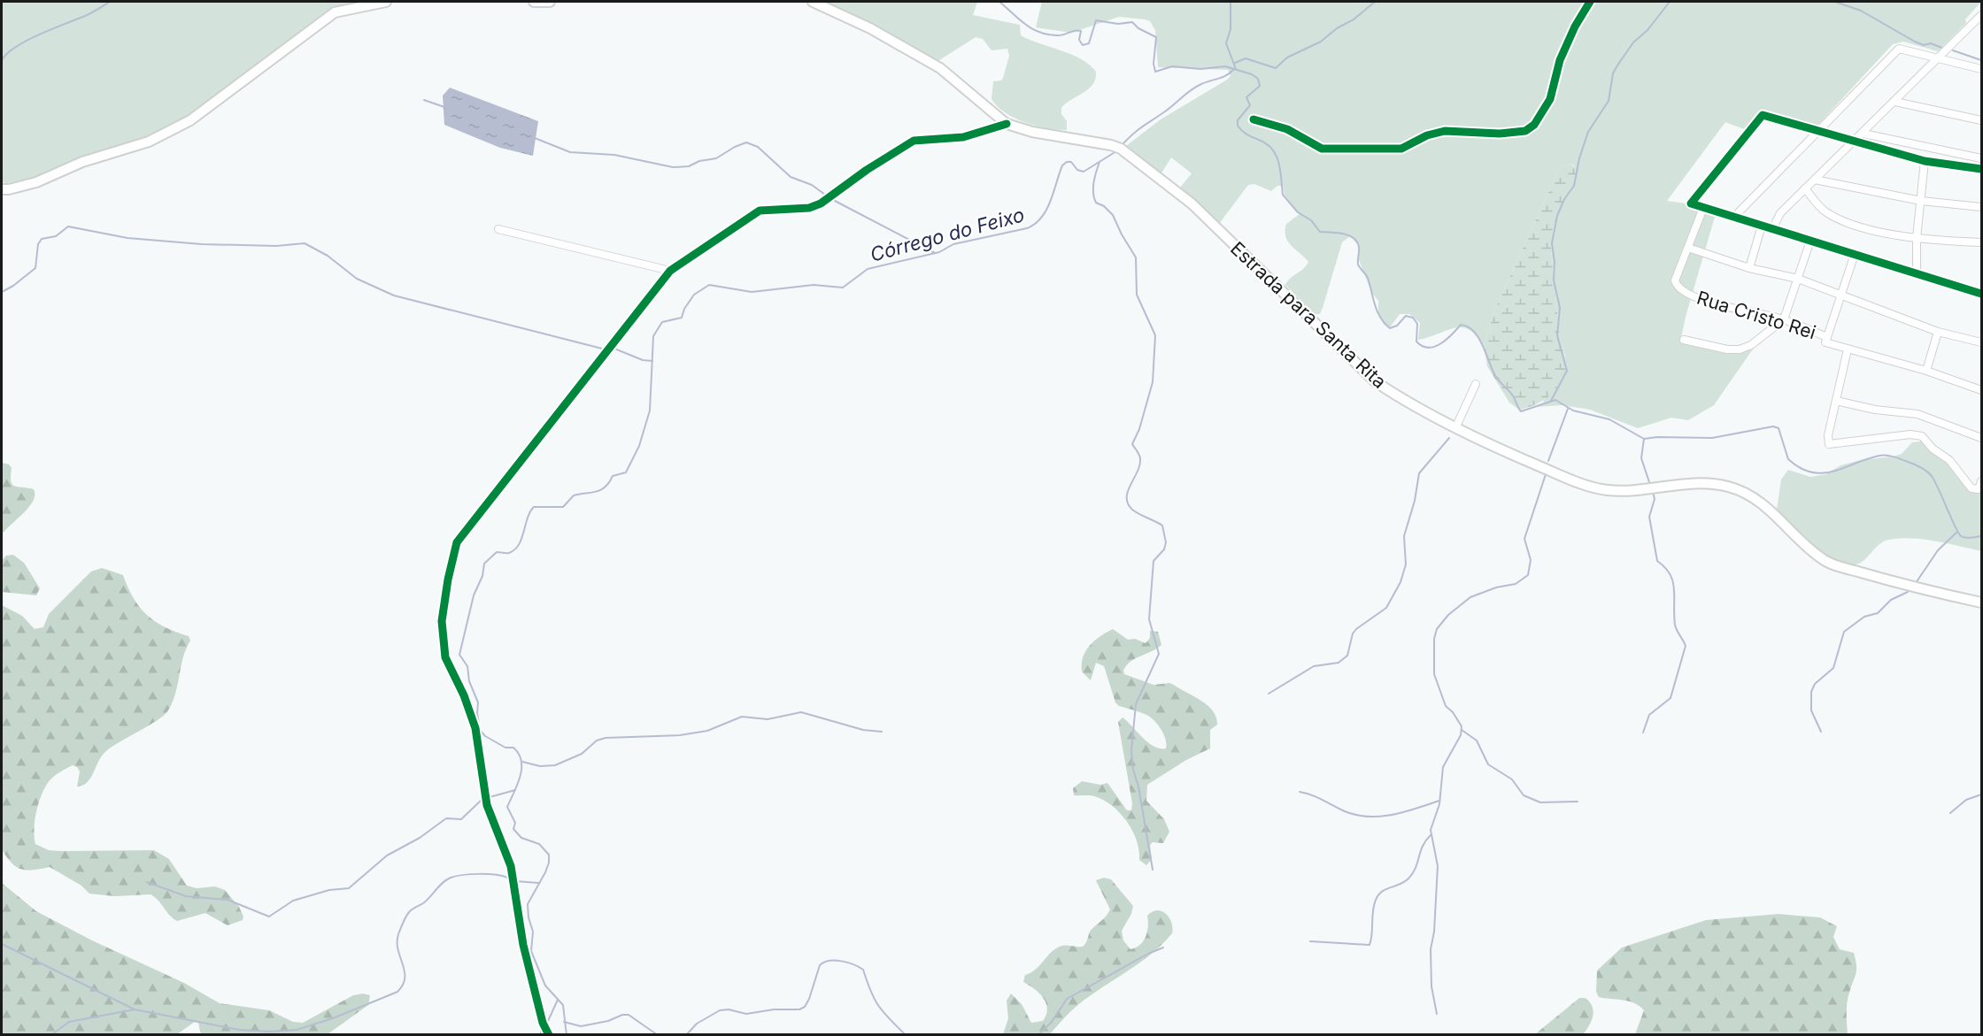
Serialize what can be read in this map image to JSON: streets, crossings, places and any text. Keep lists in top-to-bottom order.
{
  "streets": {
    "main road": ["Estrada para Santa Rita"],
    "street": ["Rua Cristo Rei"]
  },
  "water": ["Córrego do Feixo"]
}
